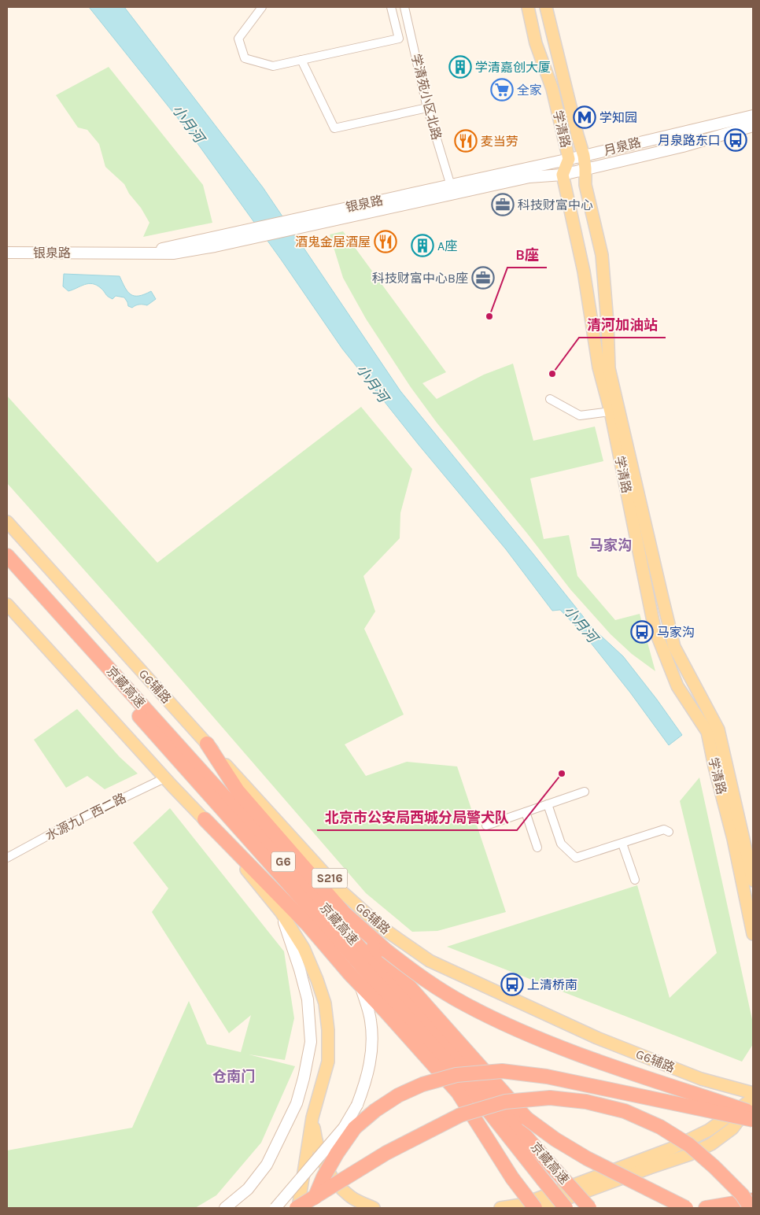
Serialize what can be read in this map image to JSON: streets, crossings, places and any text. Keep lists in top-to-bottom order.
{
  "streets": {
    "highway": ["京藏高速", "G6"],
    "main road": [
      "学清路",
      "月泉路",
      "银泉路",
      "G6辅路",
      "S216"
    ],
    "street": ["学清苑小区北路", "水源九厂西二路"]
  },
  "crossings": [
    ["学清苑小区北路", "银泉路"],
    ["学清路", "月泉路"],
    ["学清路", "银泉路"],
    ["月泉路", "银泉路"]
  ],
  "districts": ["马家沟", "仓南门"],
  "water": ["小月河"],
  "places": {
    "building": ["学清嘉创大厦", "A座"],
    "supermarket": ["全家"],
    "metro station": ["学知园"],
    "bus stop": ["月泉路东口", "马家沟", "上清桥南"],
    "restaurant": ["麦当劳", "酒鬼金居酒屋"],
    "office": ["科技财富中心", "科技财富中心B座"],
    "other": ["B座", "清河加油站", "北京市公安局西城分局警犬队"]
  }
}
